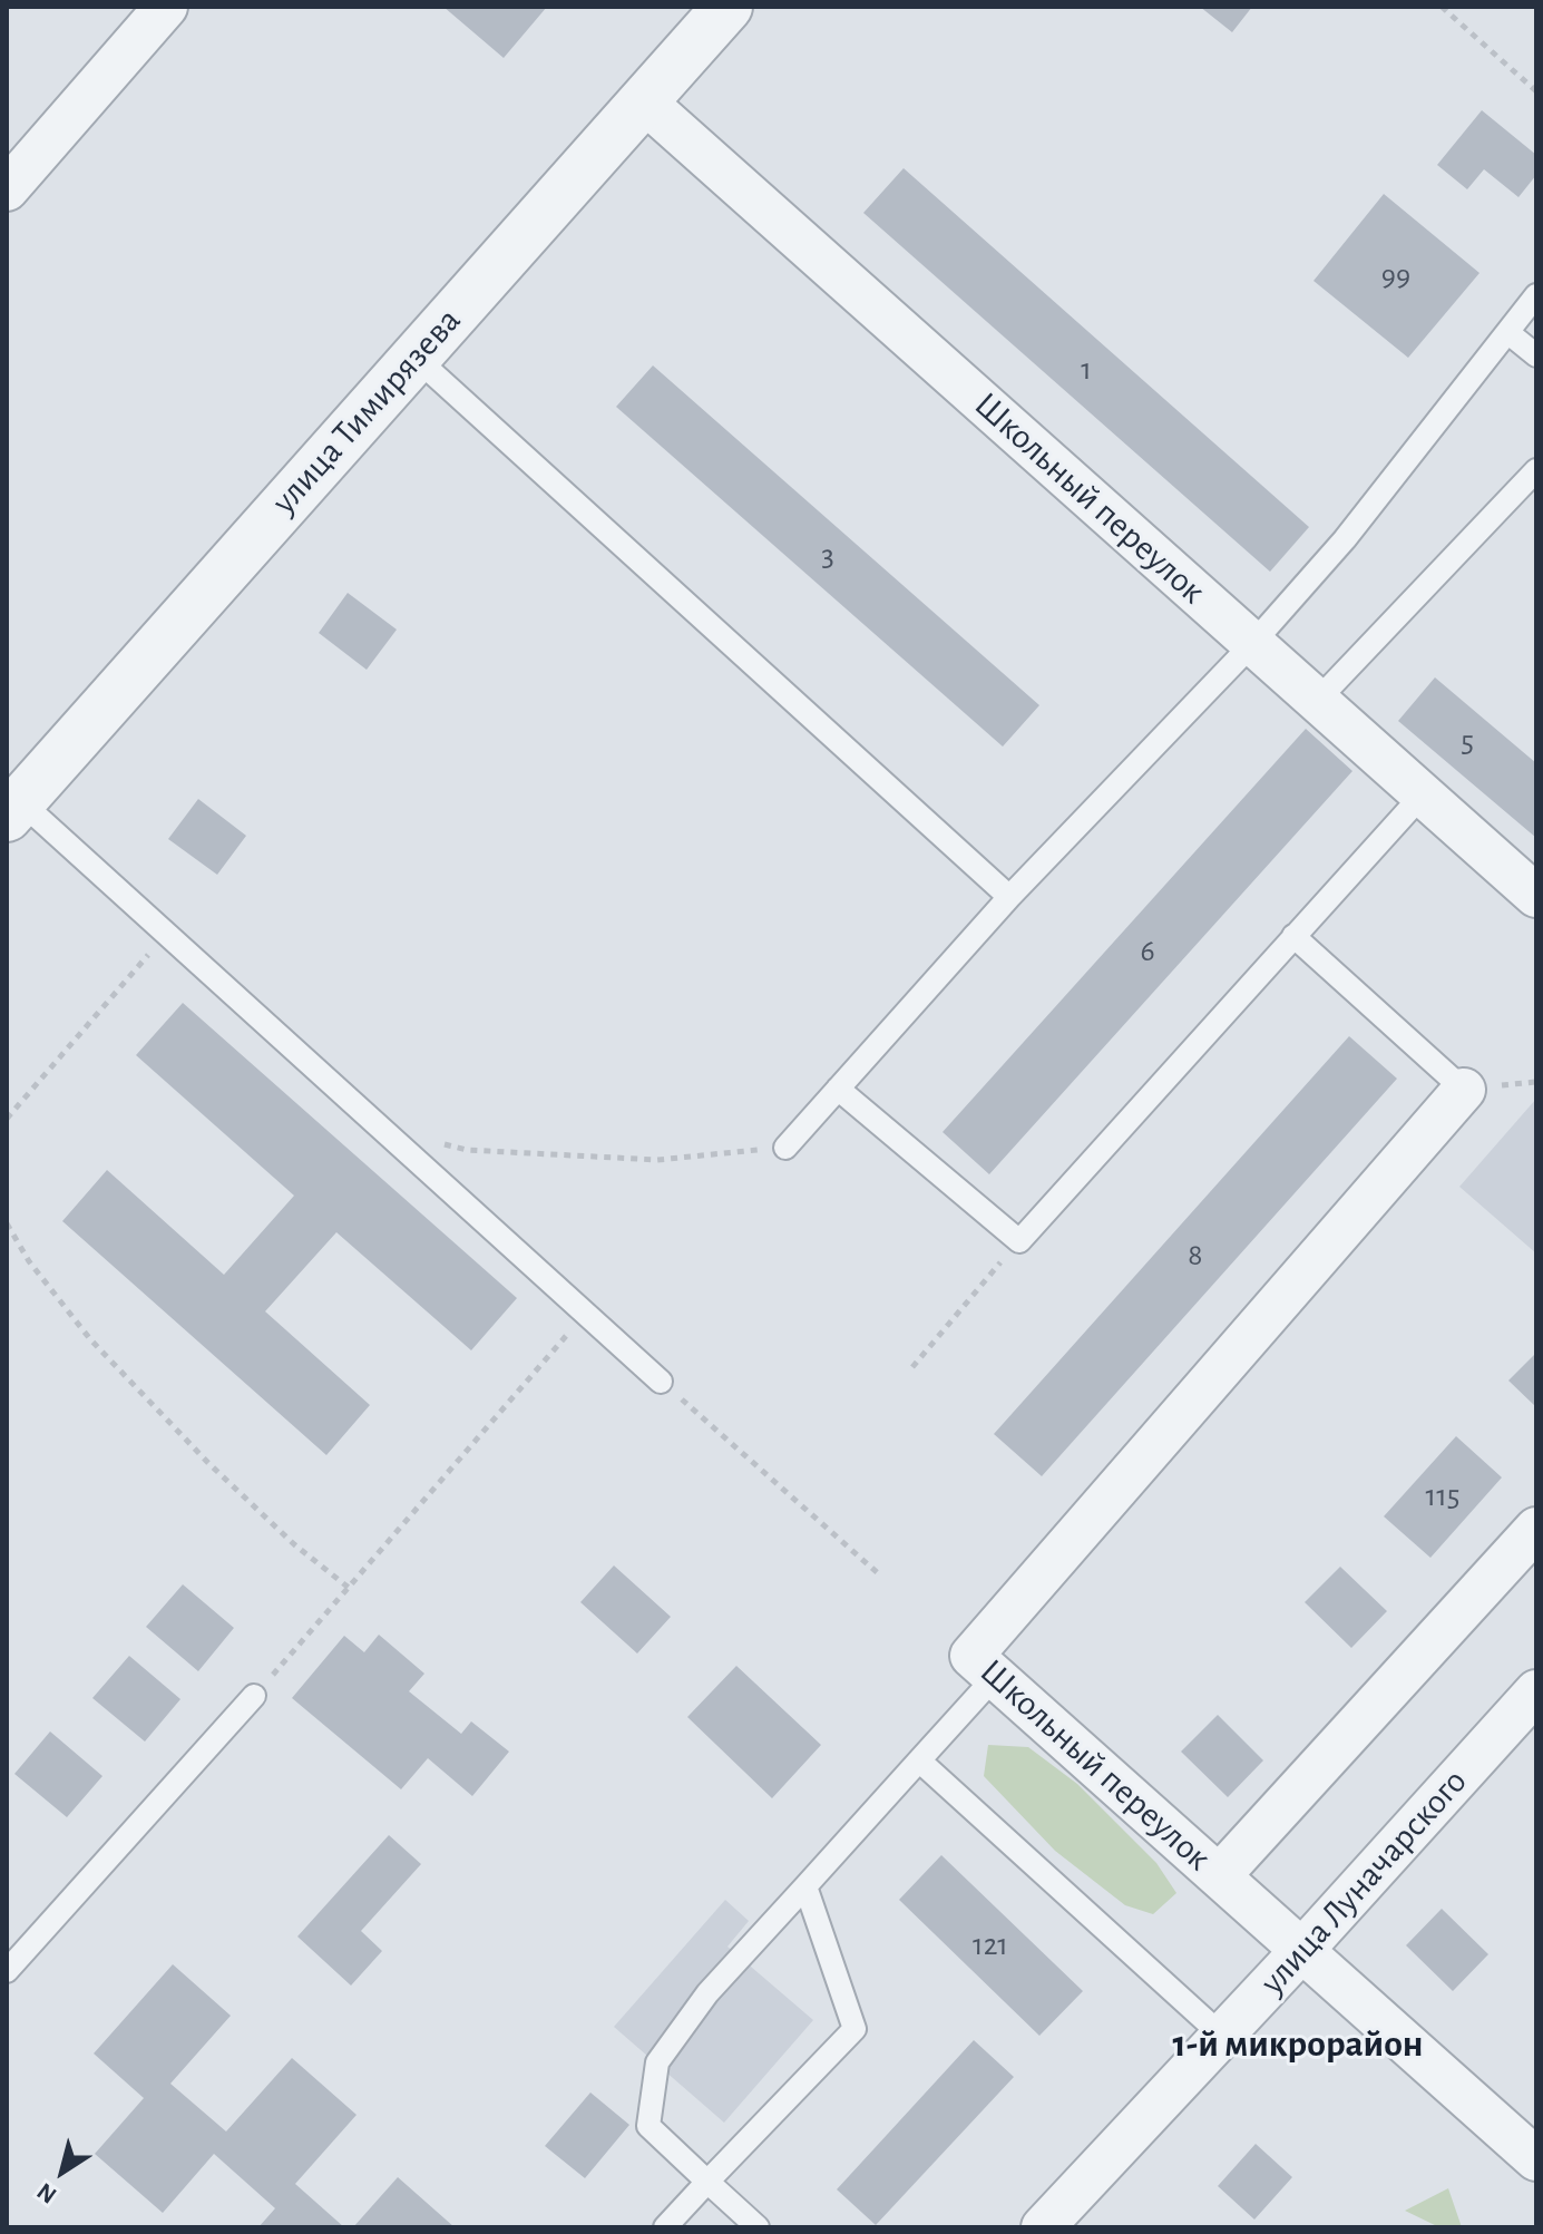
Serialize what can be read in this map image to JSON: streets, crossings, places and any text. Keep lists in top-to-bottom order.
{
  "streets": {
    "street": ["улица Тимирязева", "Школьный переулок", "улица Луначарского"]
  },
  "crossings": [
    ["улица Тимирязева", "Школьный переулок"],
    ["Школьный переулок", "улица Луначарского"]
  ],
  "districts": ["1-й микрорайон"],
  "house_numbers": [
    "99",
    "1",
    "3",
    "5",
    "6",
    "8",
    "115",
    "121"
  ],
  "north": "bottom left"
}
